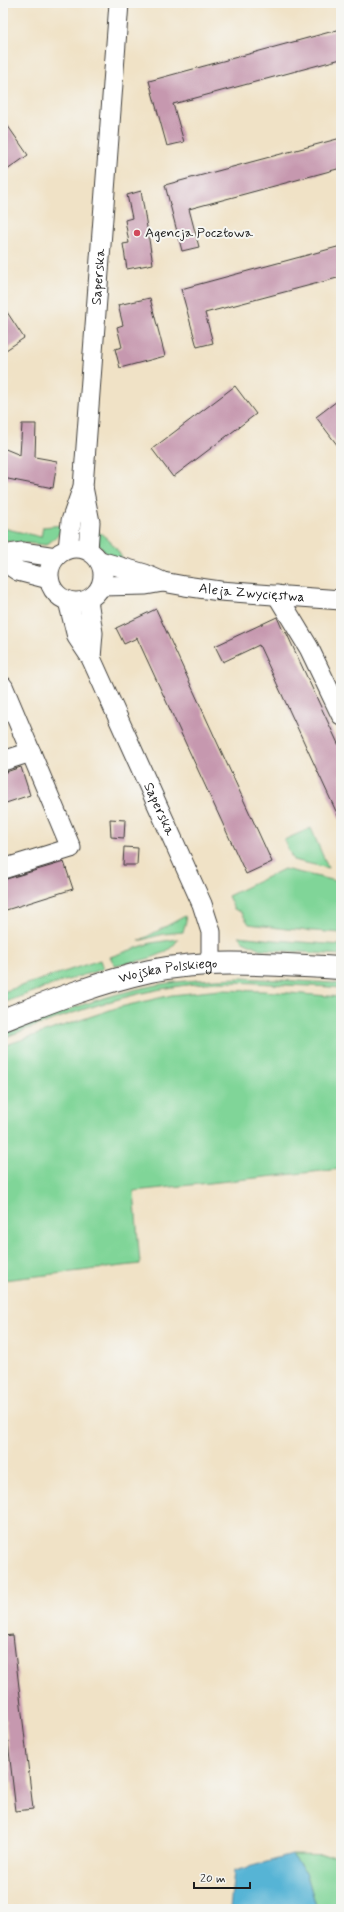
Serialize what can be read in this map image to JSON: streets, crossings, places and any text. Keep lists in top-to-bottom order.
{
  "streets": {
    "street": ["Saperska", "Aleja Zwycięstwa", "Wojska Polskiego"]
  },
  "crossings": [
    ["Saperska", "Aleja Zwycięstwa"],
    ["Saperska", "Wojska Polskiego"]
  ],
  "places": ["Agencja Pocztowa"],
  "scale_bar": "20 m"
}
